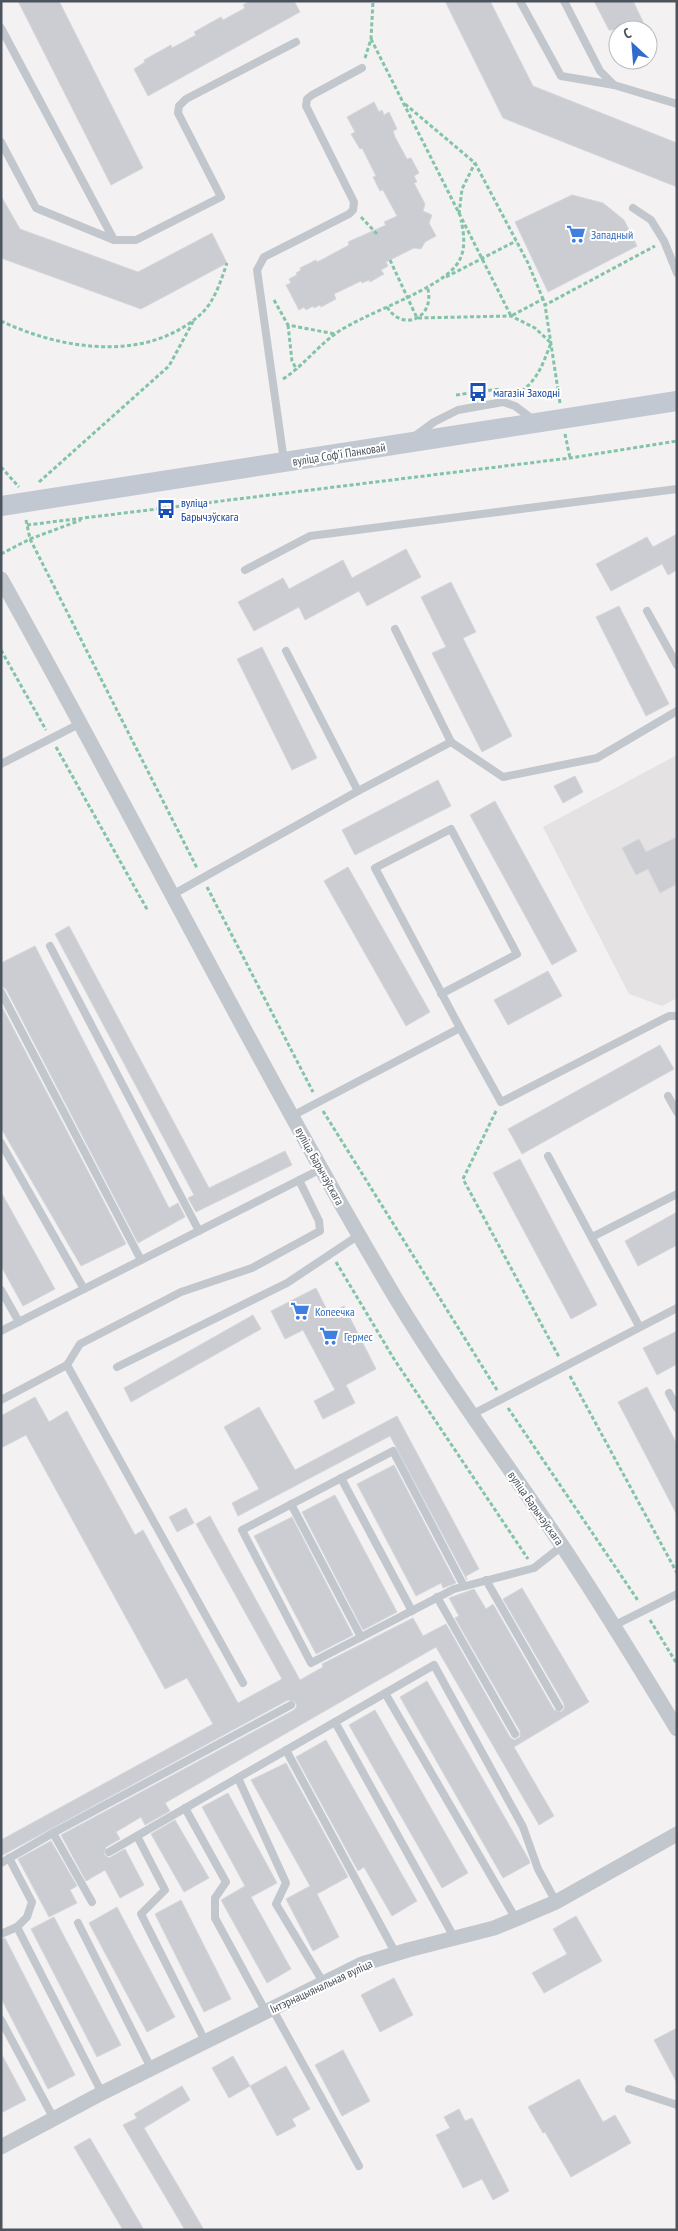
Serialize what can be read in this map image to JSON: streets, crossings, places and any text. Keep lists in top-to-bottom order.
{
  "streets": {
    "main road": ["вуліца Софʼі Панковай"],
    "street": ["вуліца Барычэўскага", "Інтэрнацыянальная вуліца"]
  },
  "places": {
    "supermarket": ["Западный", "Копеечка", "Гермес"],
    "bus stop": ["магазін Заходні", "вуліца Барычэўскага"]
  },
  "north": "top left"
}
